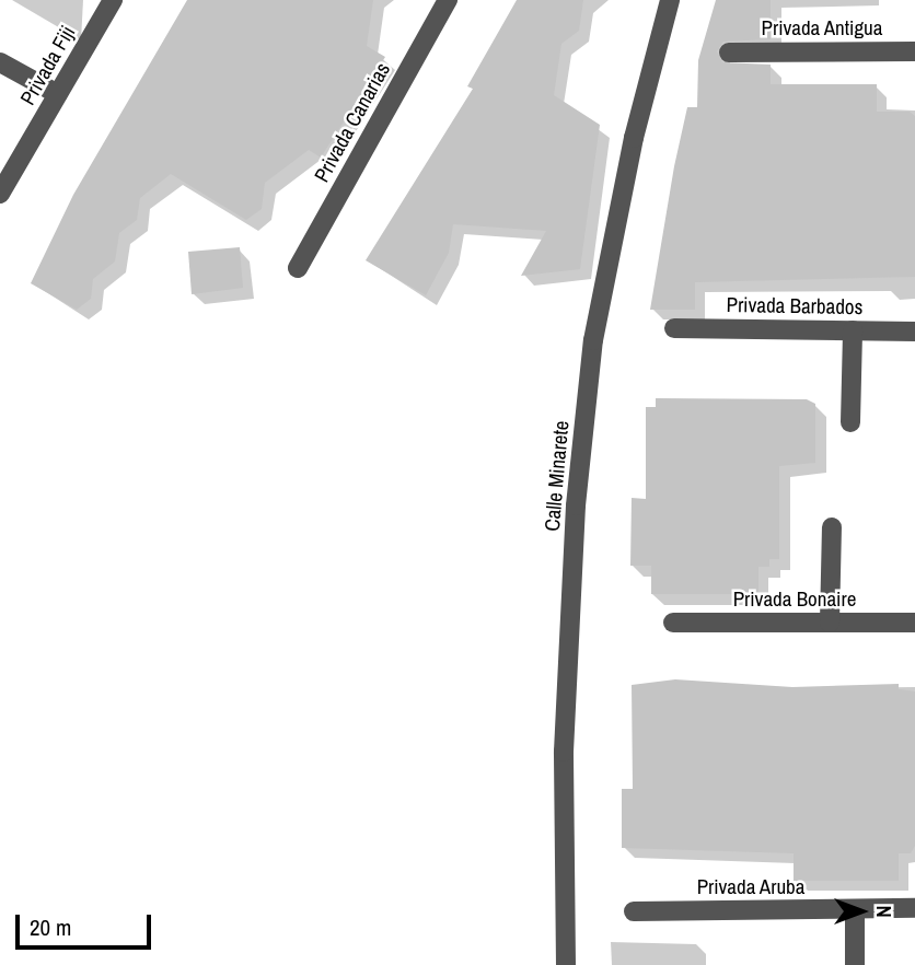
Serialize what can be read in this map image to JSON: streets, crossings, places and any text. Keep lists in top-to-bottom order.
{
  "streets": {
    "street": [
      "Privada Antigua",
      "Privada Fiji",
      "Privada Canarias",
      "Privada Barbados",
      "Calle Minarete",
      "Privada Bonaire",
      "Privada Aruba"
    ]
  },
  "scale_bar": "20 m",
  "north": "right"
}
